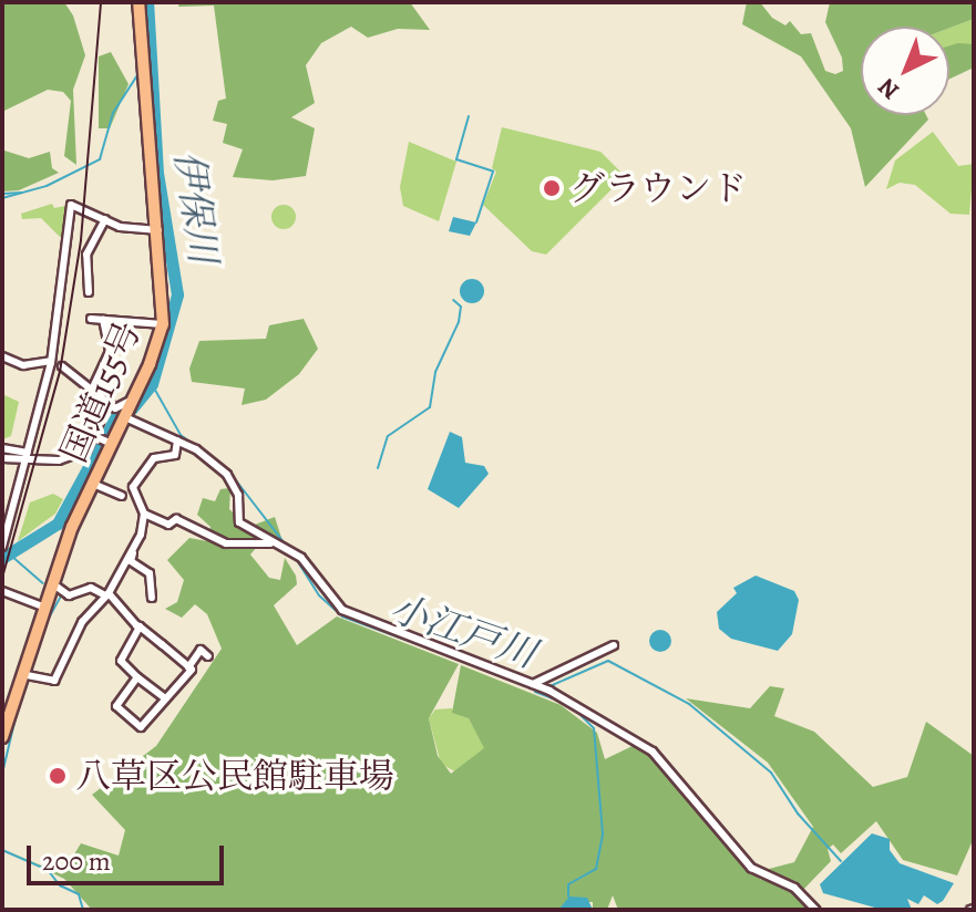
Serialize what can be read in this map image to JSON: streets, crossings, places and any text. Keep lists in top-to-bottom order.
{
  "streets": {
    "highway": ["国道155号"]
  },
  "water": ["伊保川", "小江戸川"],
  "places": ["グラウンド", "八草区公民館駐車場"],
  "scale_bar": "200 m",
  "north": "bottom left"
}
